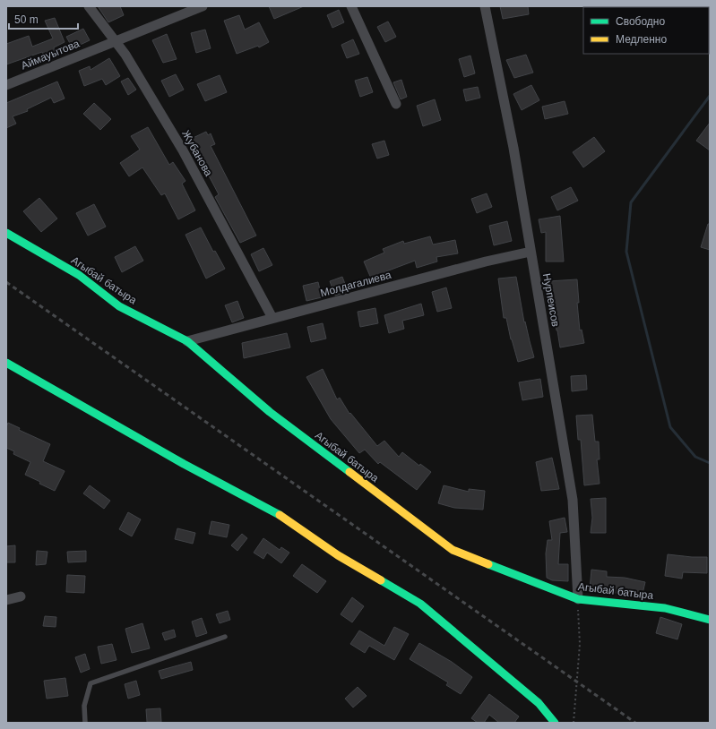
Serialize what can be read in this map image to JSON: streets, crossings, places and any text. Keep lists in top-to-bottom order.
{
  "streets": {
    "street": [
      "Аймауытова",
      "Жубанова",
      "Агыбай батыра",
      "Молдагалиева",
      "Нурпеисов"
    ]
  },
  "crossings": [
    ["Аймауытова", "Жубанова"],
    ["Жубанова", "Молдагалиева"],
    ["Агыбай батыра", "Молдагалиева"],
    ["Агыбай батыра", "Нурпеисов"],
    ["Молдагалиева", "Нурпеисов"]
  ],
  "legend": ["Свободно", "Медленно"],
  "scale_bar": "50 m"
}
